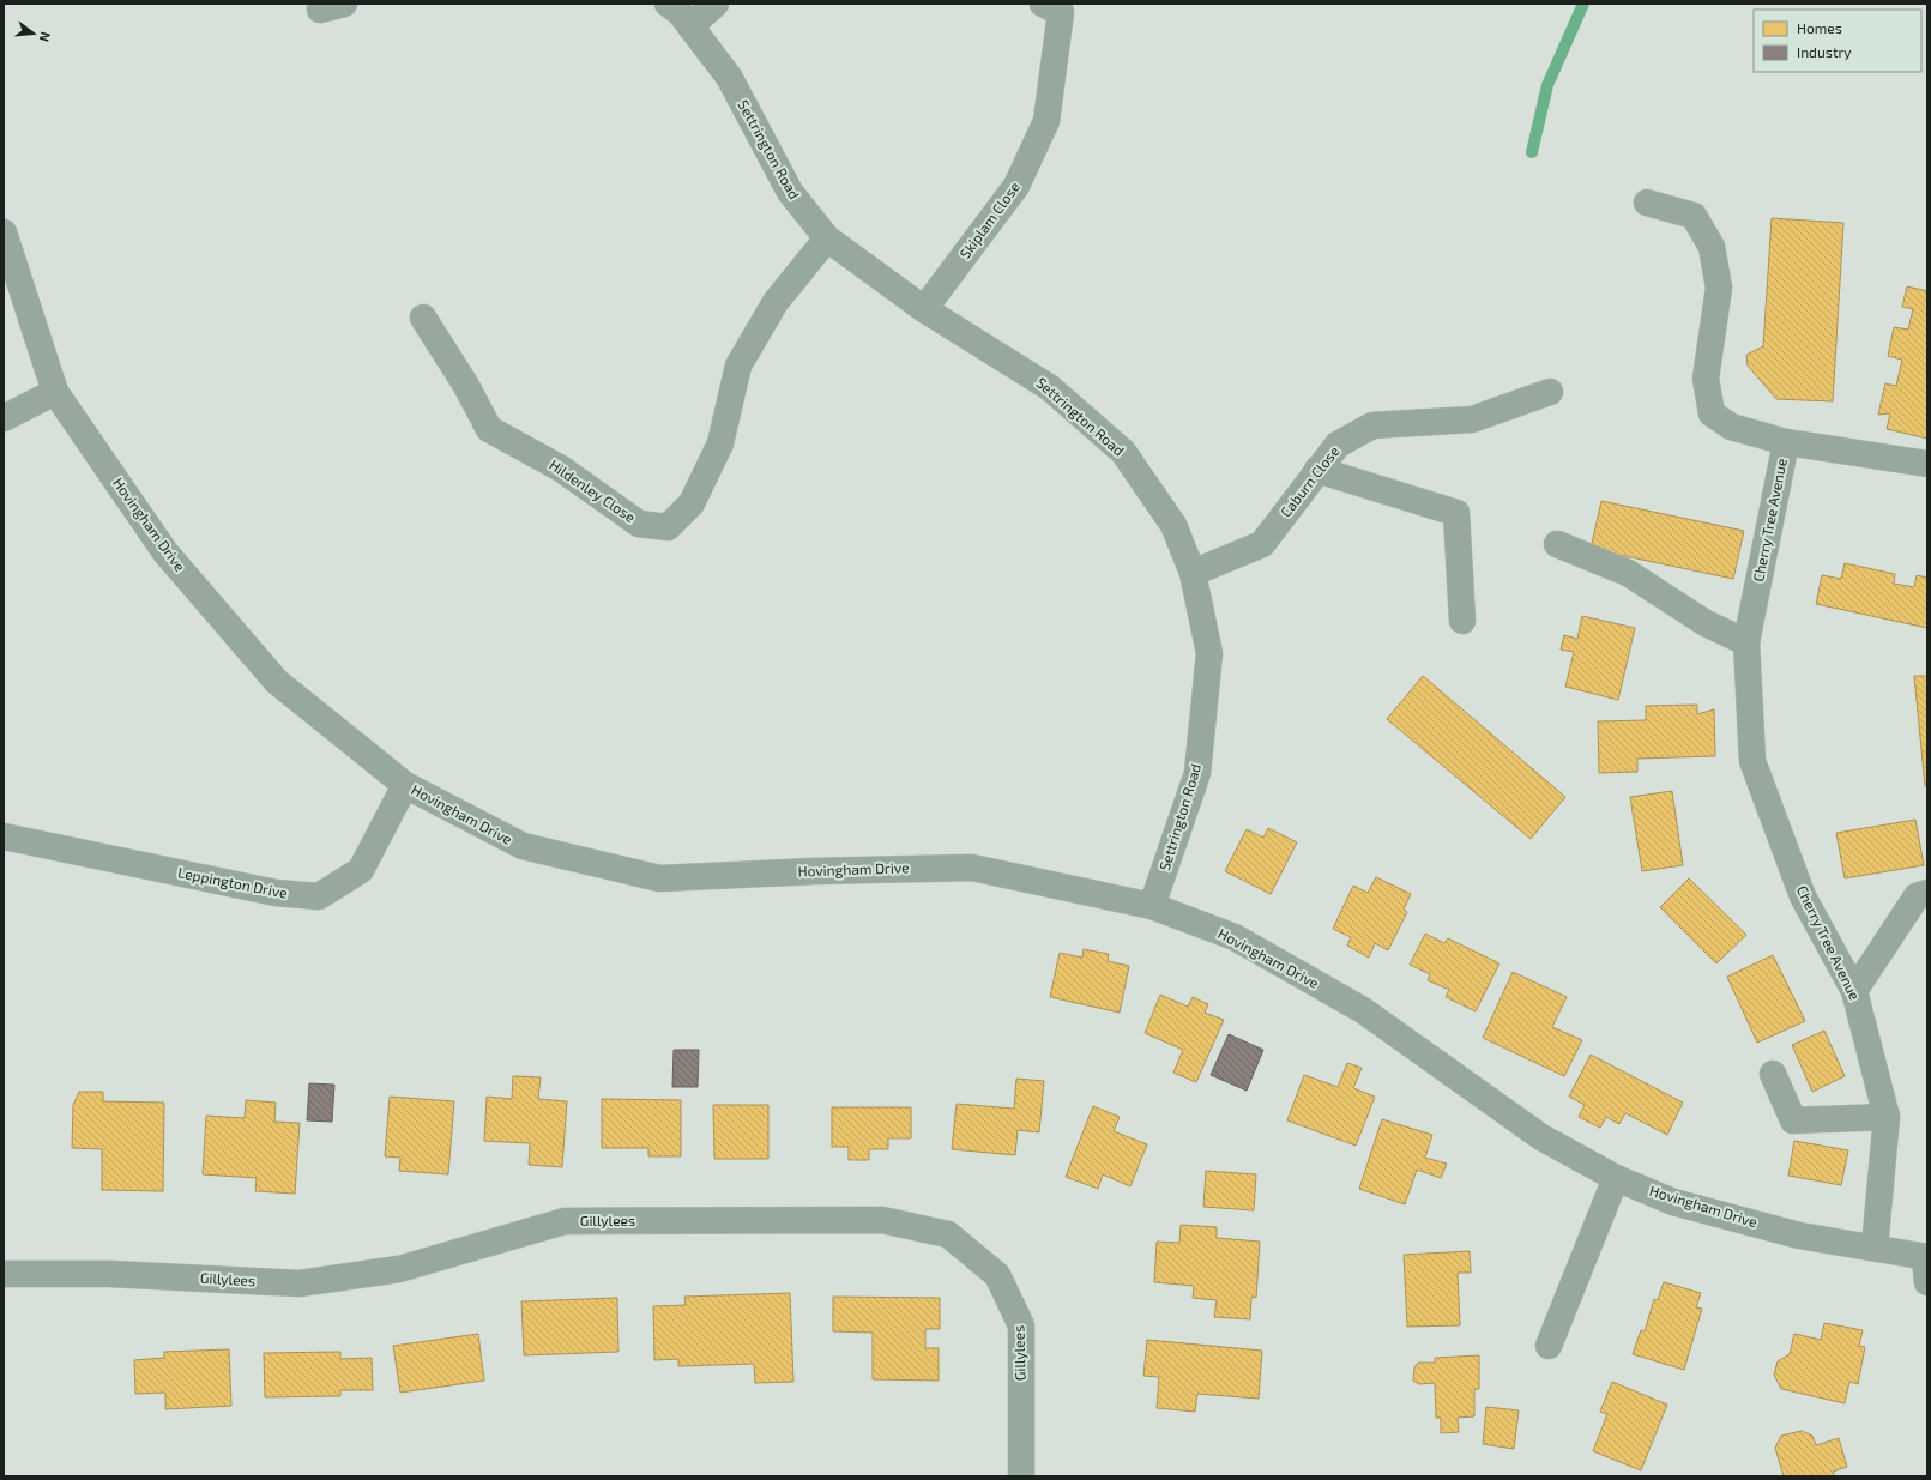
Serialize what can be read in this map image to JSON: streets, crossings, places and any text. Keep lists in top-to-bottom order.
{
  "streets": {
    "street": [
      "Settrington Road",
      "Skiplam Close",
      "Caburn Close",
      "Hildenley Close",
      "Cherry Tree Avenue",
      "Hovingham Drive",
      "Leppington Drive",
      "Gillylees"
    ]
  },
  "crossings": [
    ["Settrington Road", "Skiplam Close"],
    ["Settrington Road", "Caburn Close"],
    ["Settrington Road", "Hildenley Close"],
    ["Settrington Road", "Hovingham Drive"],
    ["Cherry Tree Avenue", "Hovingham Drive"],
    ["Hovingham Drive", "Leppington Drive"]
  ],
  "legend": ["Homes", "Industry"],
  "north": "right"
}
